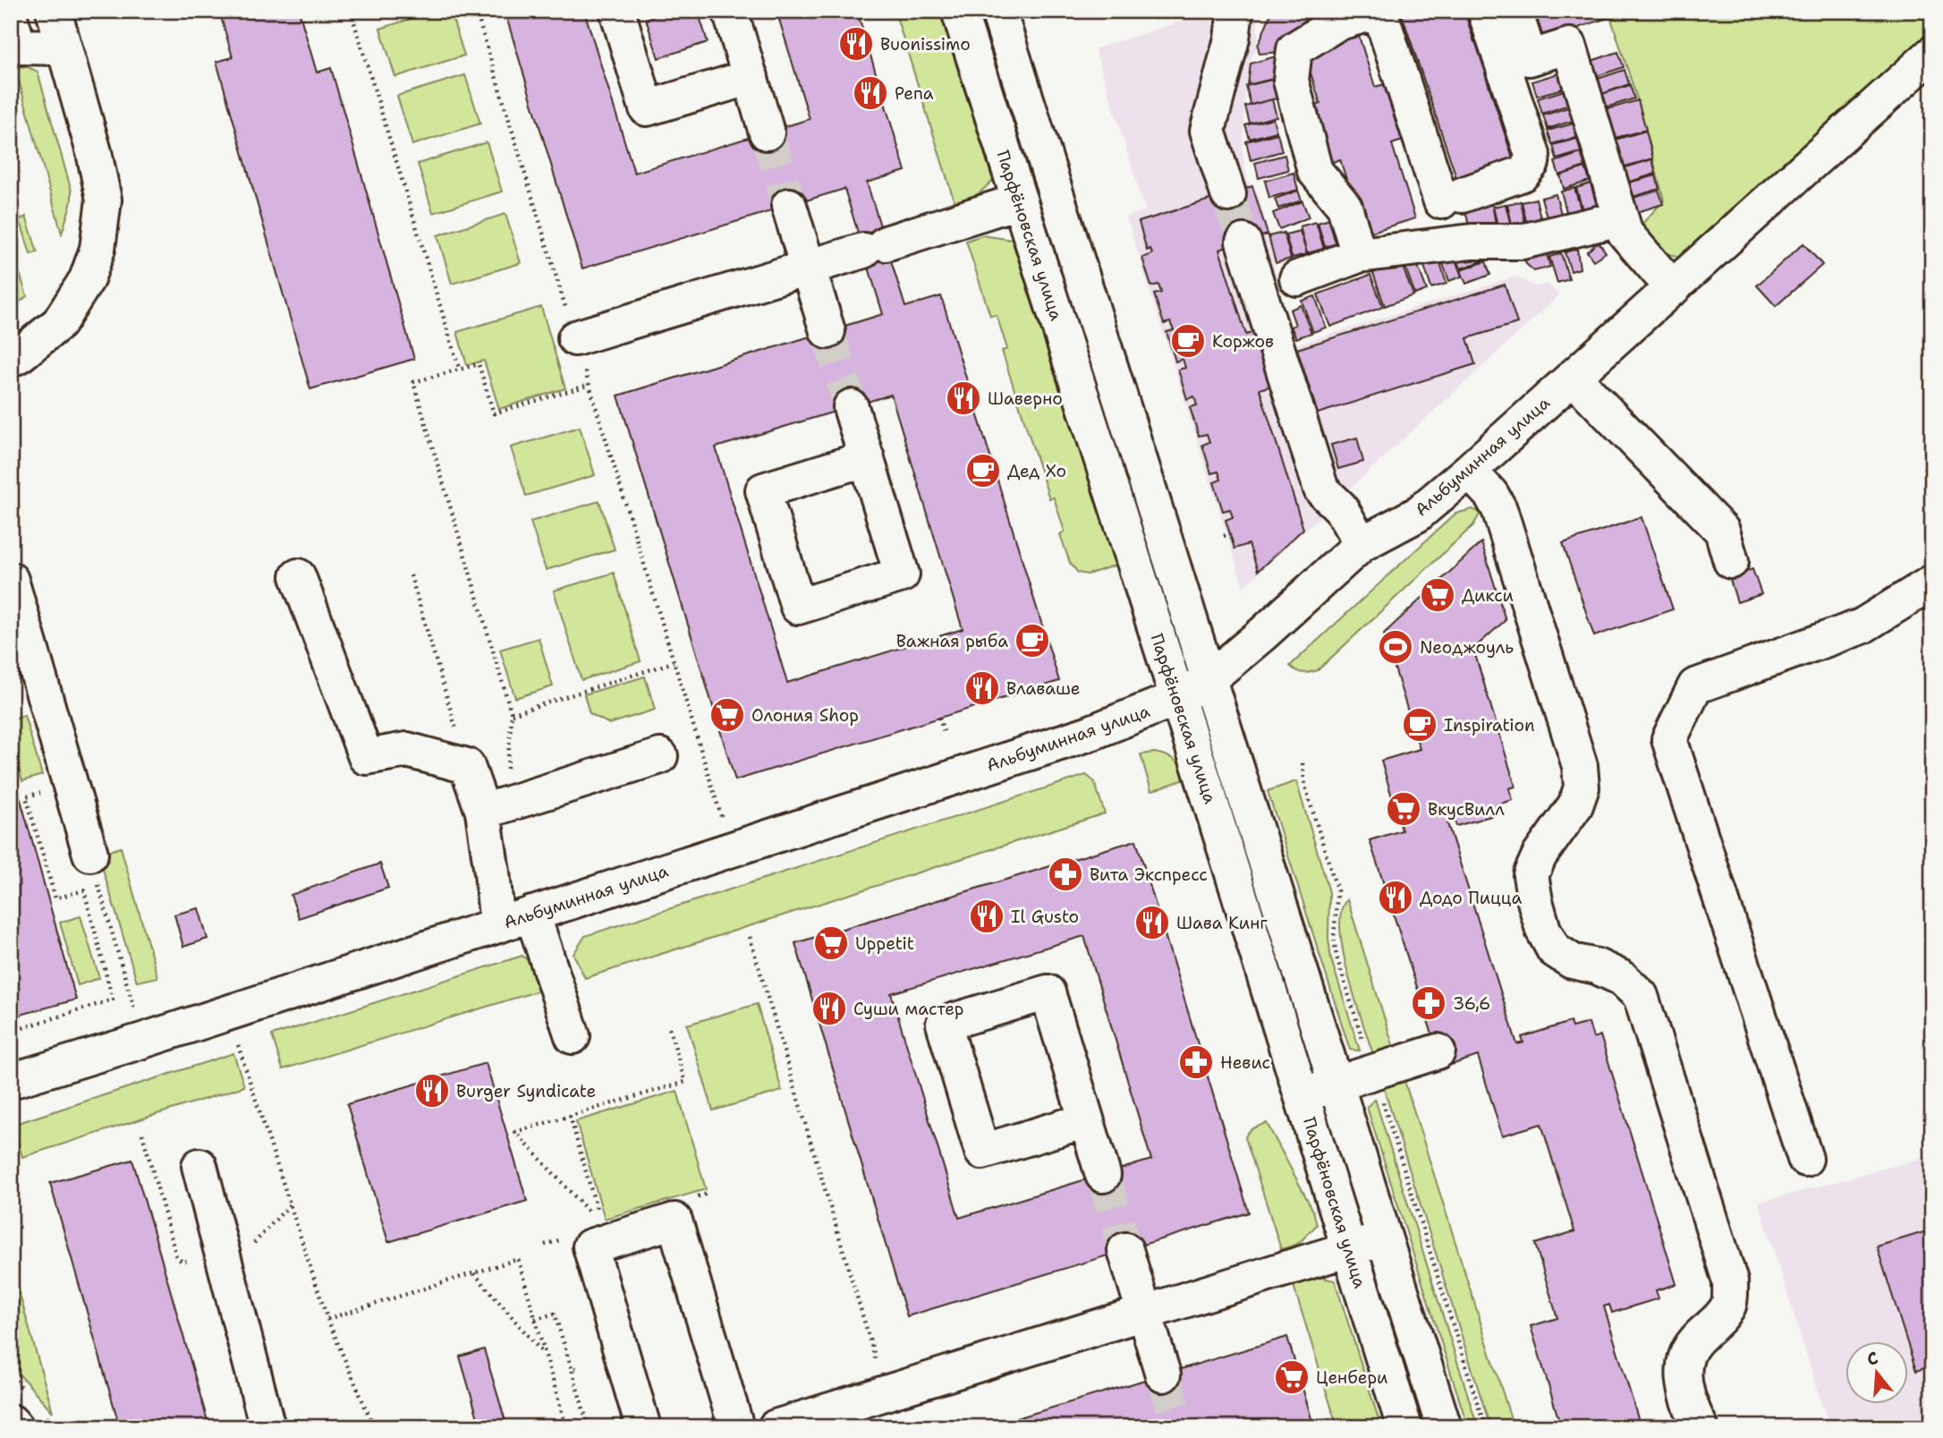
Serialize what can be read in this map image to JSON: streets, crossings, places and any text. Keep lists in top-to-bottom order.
{
  "streets": {
    "street": ["Парфёновская улица", "Альбуминная улица"]
  },
  "crossings": [
    ["Парфёновская улица", "Альбуминная улица"]
  ],
  "places": {
    "restaurant": [
      "Buonissimo",
      "Репа",
      "Шаверно",
      "Влаваше",
      "Додо Пицца",
      "Il Gusto",
      "Шава Кинг",
      "Суши мастер",
      "Burger Syndicate"
    ],
    "cafe": [
      "Коржов",
      "Дед Хо",
      "Важная рыба",
      "Inspiration"
    ],
    "supermarket": [
      "Дикси",
      "Олония Shop",
      "ВкусВилл",
      "Uppetit",
      "Ценбери"
    ],
    "sports": ["Neoджоуль"],
    "pharmacy": ["Вита Экспресс", "36,6", "Невис"]
  },
  "north": "top"
}
